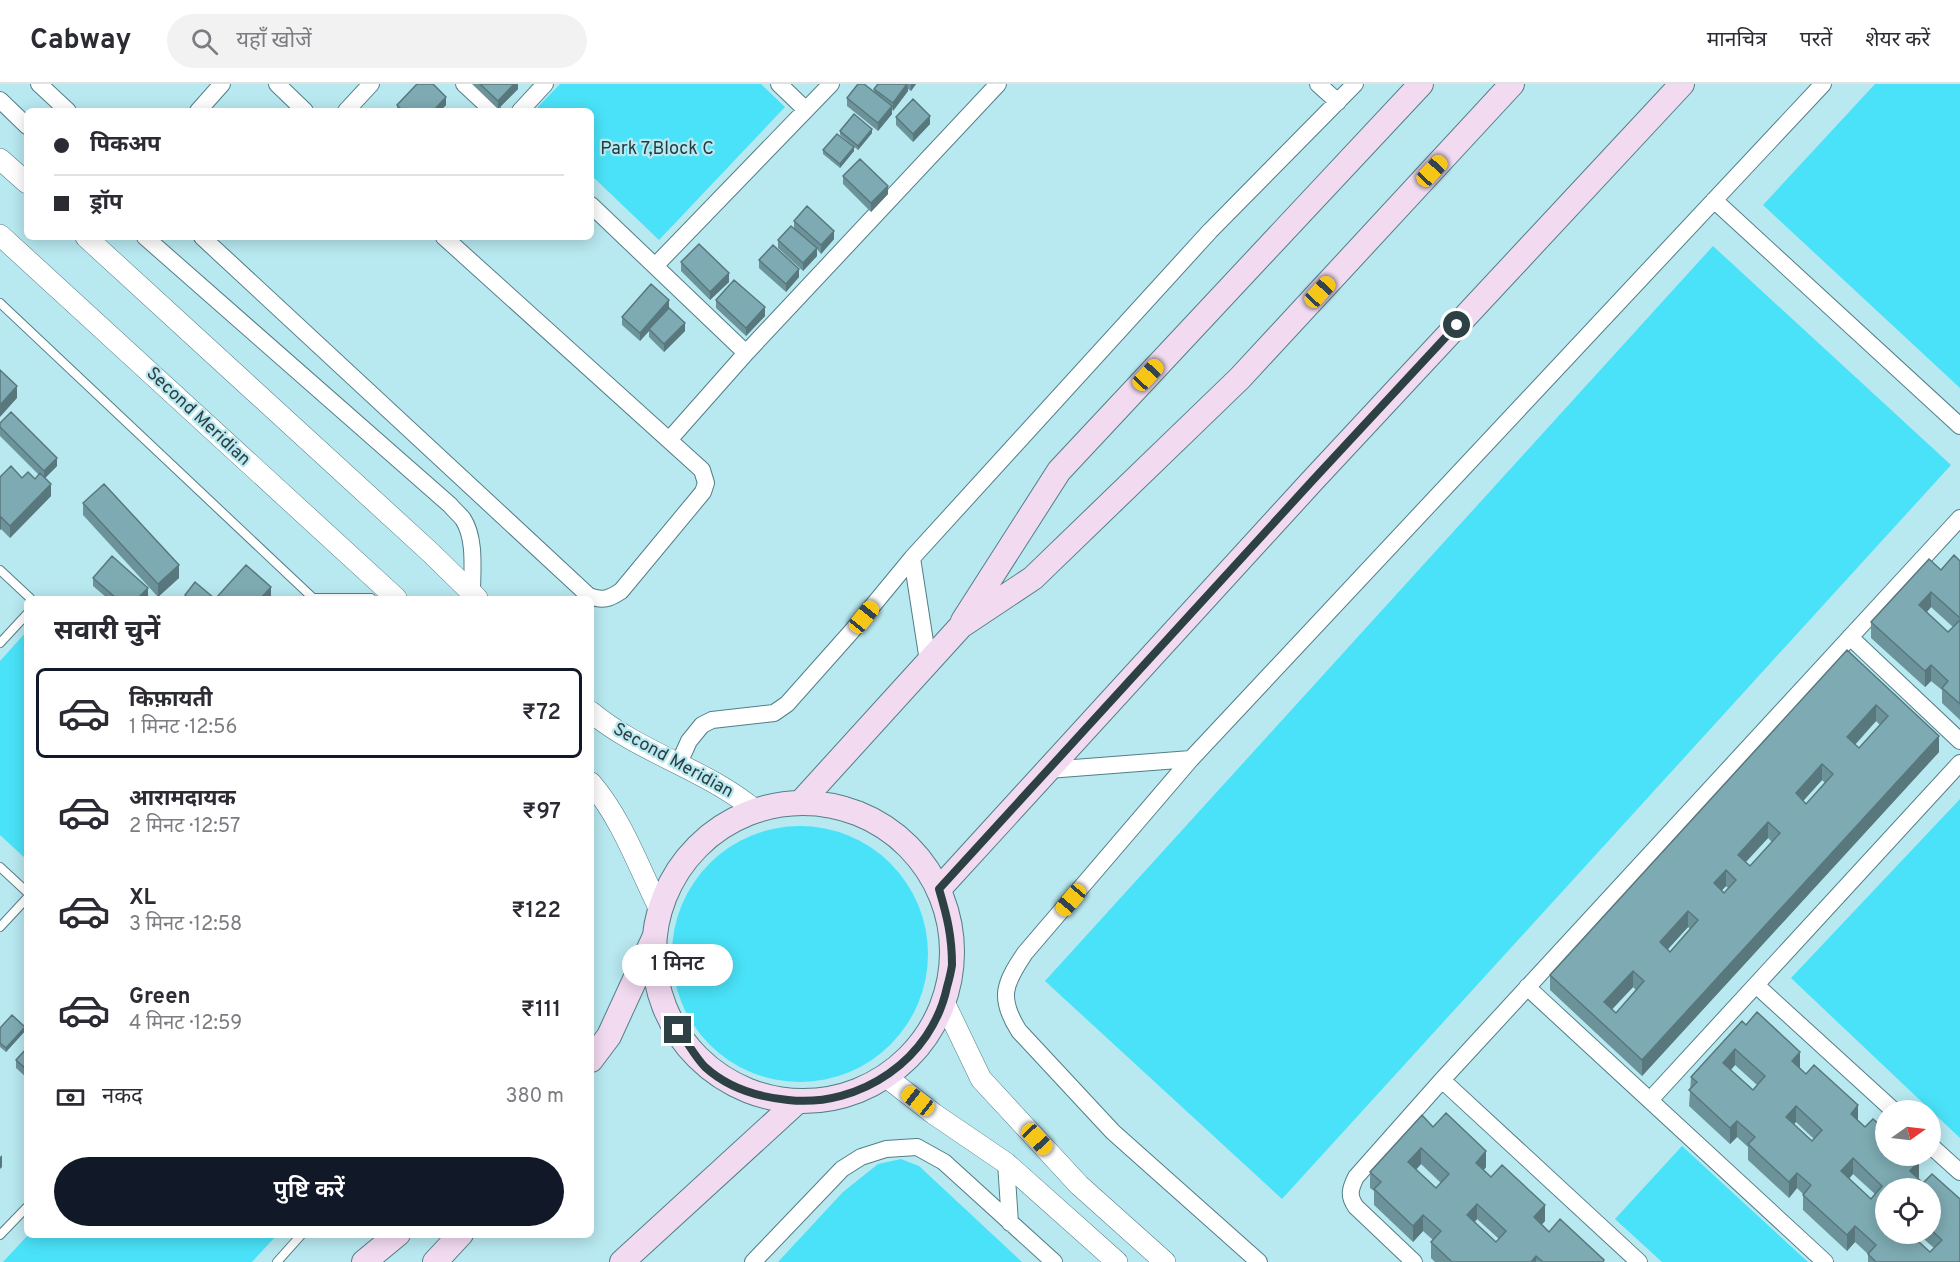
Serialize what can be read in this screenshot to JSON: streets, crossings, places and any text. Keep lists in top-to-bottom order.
{
  "streets": {
    "street": ["Second Meridian"]
  },
  "parks": ["Park 7,Block C"],
  "north": "right",
  "page": {
    "header": "Cabway",
    "search": "यहाँ खोजें",
    "nav": ["मानचित्र", "परतें", "शेयर करें"],
    "banner": ["पिकअप", "ड्रॉप"],
    "heading": "सवारी चुनें",
    "list": [
      {
        "name": "किफ़ायती",
        "note": "1 मिनट · 12:56",
        "value": "₹72"
      },
      {
        "name": "आरामदायक",
        "note": "2 मिनट · 12:57",
        "value": "₹97"
      },
      {
        "name": "XL",
        "note": "3 मिनट · 12:58",
        "value": "₹122"
      },
      {
        "name": "Green",
        "note": "4 मिनट · 12:59",
        "value": "₹111"
      }
    ],
    "bubble": "1 मिनट",
    "pay": ["नकद", "380 m"],
    "buttons": "पुष्टि करें"
  }
}
